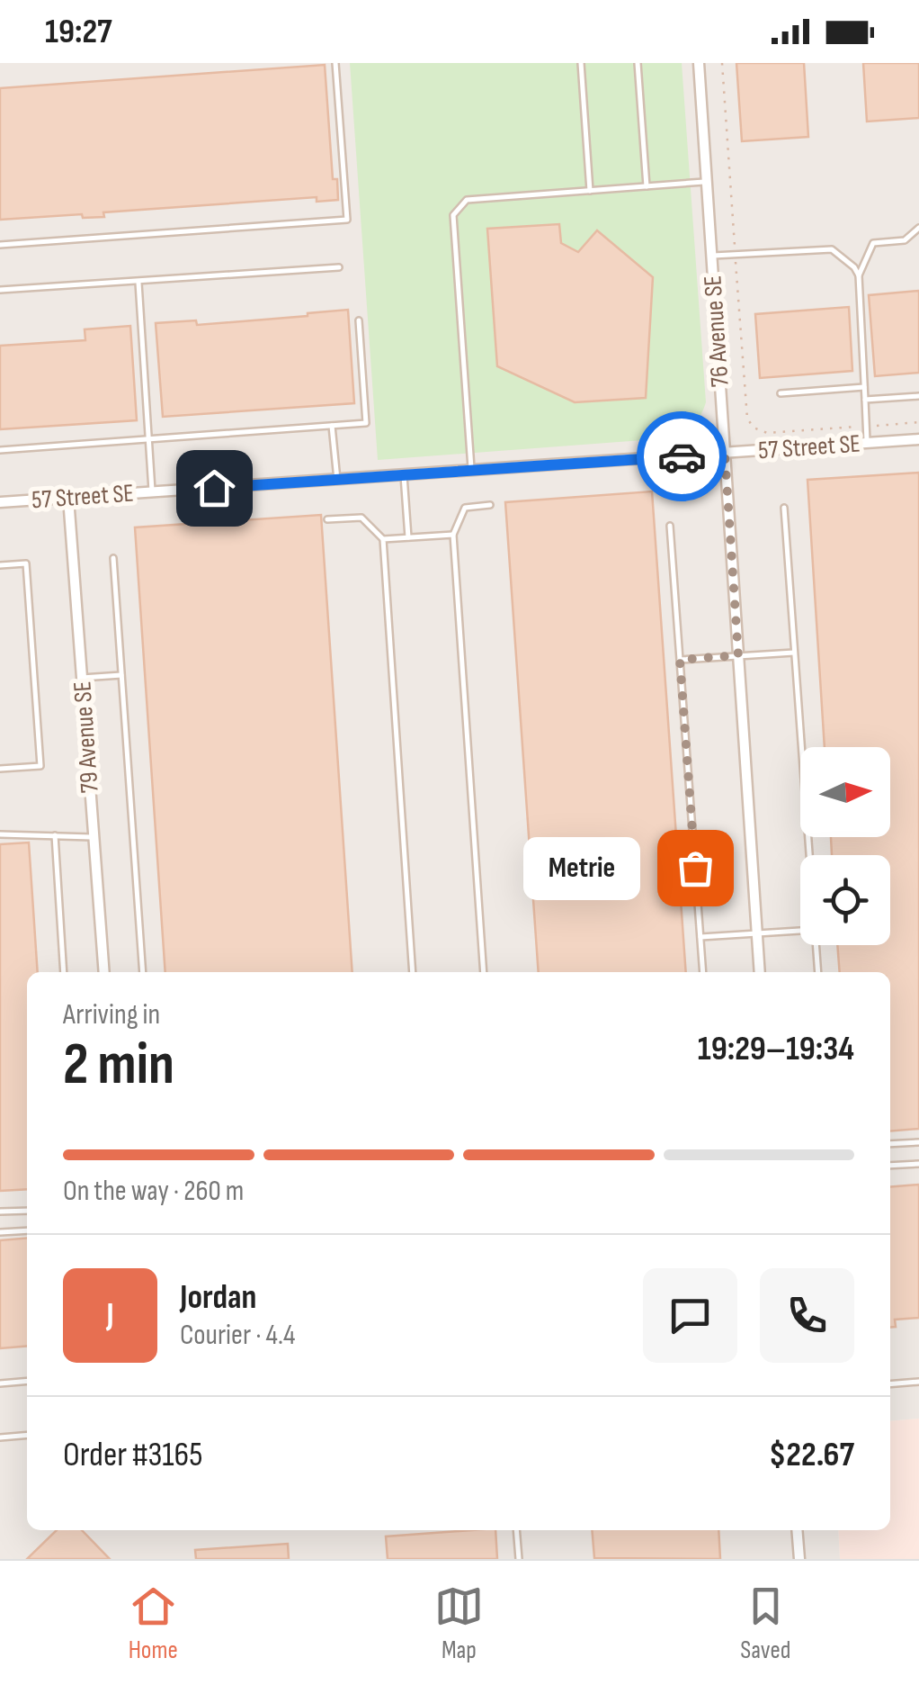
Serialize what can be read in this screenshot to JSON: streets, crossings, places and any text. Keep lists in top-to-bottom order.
{
  "streets": {
    "street": ["76 Avenue SE", "57 Street SE", "79 Avenue SE"]
  },
  "crossings": [
    ["76 Avenue SE", "57 Street SE"],
    ["57 Street SE", "79 Avenue SE"]
  ],
  "places": ["Metrie"],
  "north": "right",
  "page": {
    "status": "19:27",
    "bubble": "Metrie",
    "heading": ["2 min", "Arriving in", "19:29–19:34"],
    "panel": [
      "Jordan",
      "Courier · 4.4",
      "Order #3165",
      "$22.67"
    ],
    "bar": "On the way · 260 m",
    "round": "J",
    "tabs": ["Home", "Map", "Saved"]
  }
}
